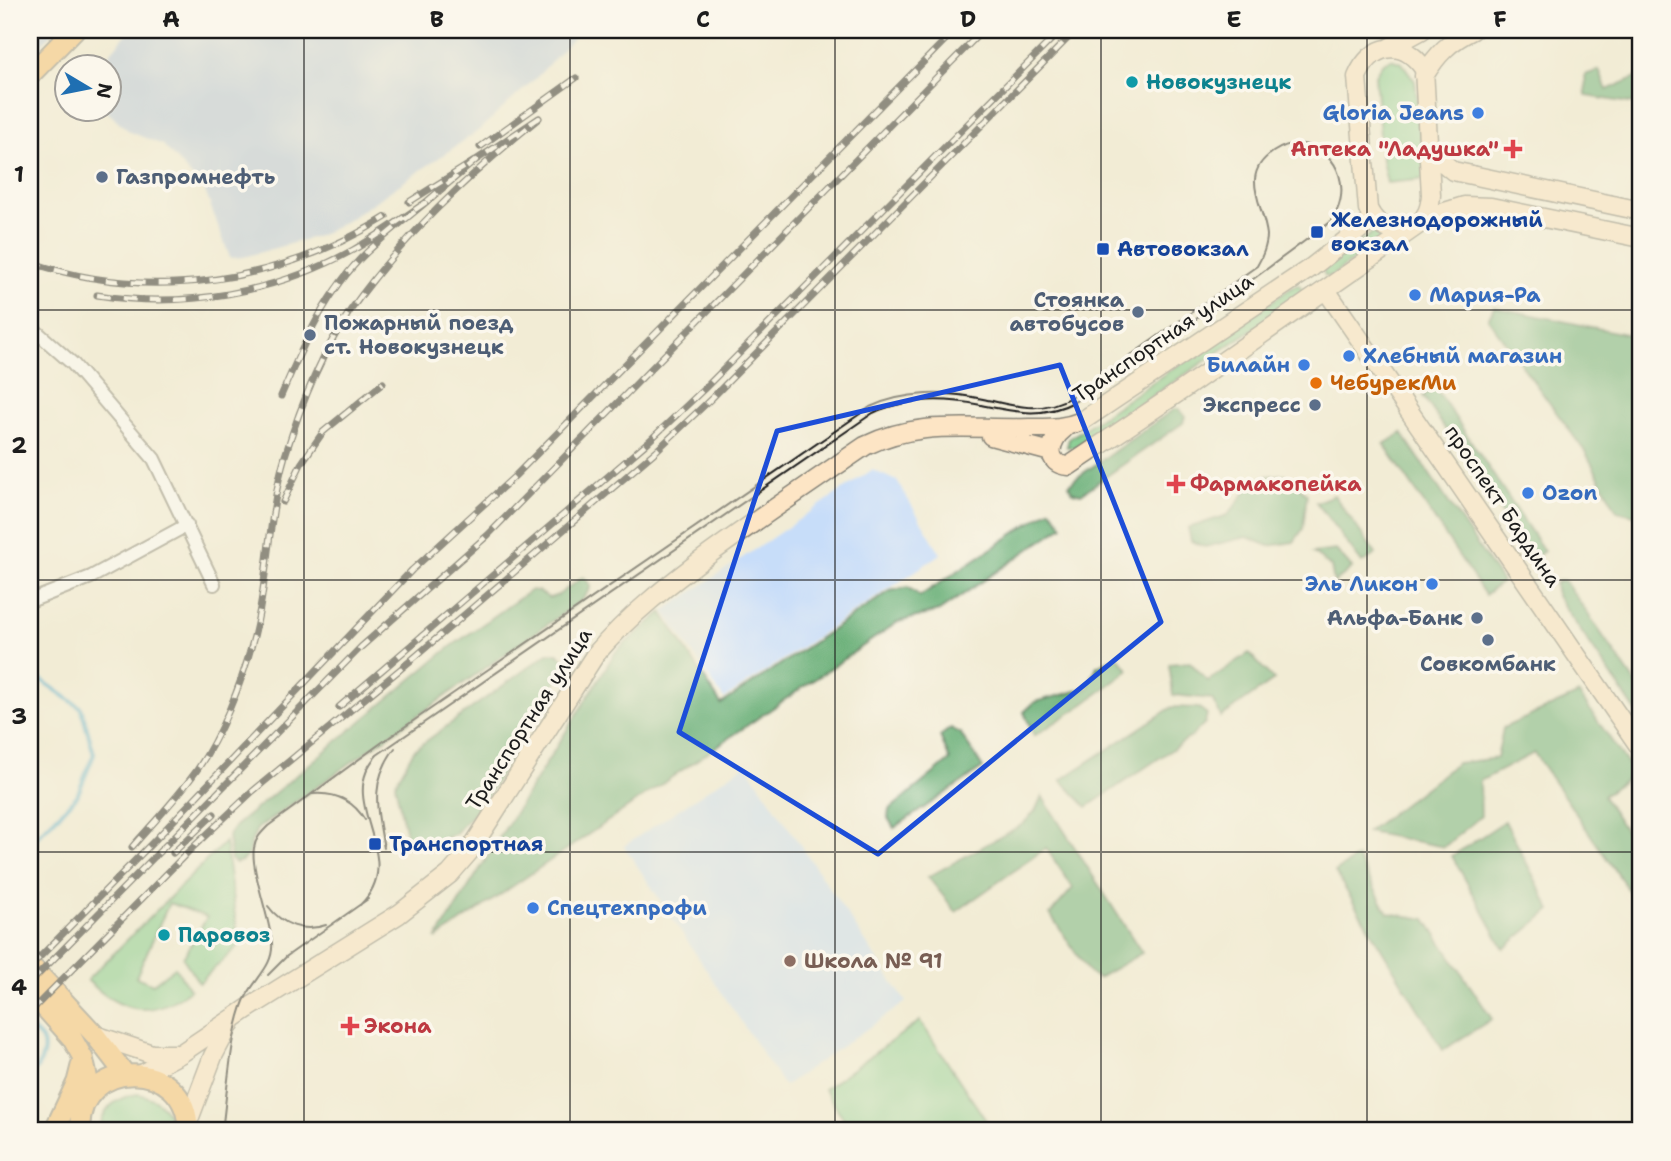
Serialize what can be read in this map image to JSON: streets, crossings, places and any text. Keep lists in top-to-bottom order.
{
  "streets": {
    "main road": ["Транспортная улица", "проспект Бардина"]
  },
  "crossings": [
    ["Транспортная улица", "проспект Бардина"]
  ],
  "places": {
    "other": [
      "Новокузнецк",
      "Gloria Jeans",
      "Газпромнефть",
      "Мария-Ра",
      "Стоянка автобусов",
      "Пожарный поезд ст. Новокузнецк",
      "Хлебный магазин",
      "Билайн",
      "ЧебурекМи",
      "Экспресс",
      "Ozon",
      "Эль Ликон",
      "Альфа-Банк",
      "Совкомбанк",
      "Спецтехпрофи",
      "Паровоз",
      "Школа № 91"
    ],
    "health": ["Аптека \"Ладушка\"", "Фармакопейка", "Экона"],
    "transit": ["Железнодорожный вокзал", "Автовокзал", "Транспортная"]
  },
  "north": "right",
  "grid": {
    "columns": [
      "A",
      "B",
      "C",
      "D",
      "E",
      "F"
    ],
    "rows": [
      "1",
      "2",
      "3",
      "4"
    ]
  }
}
